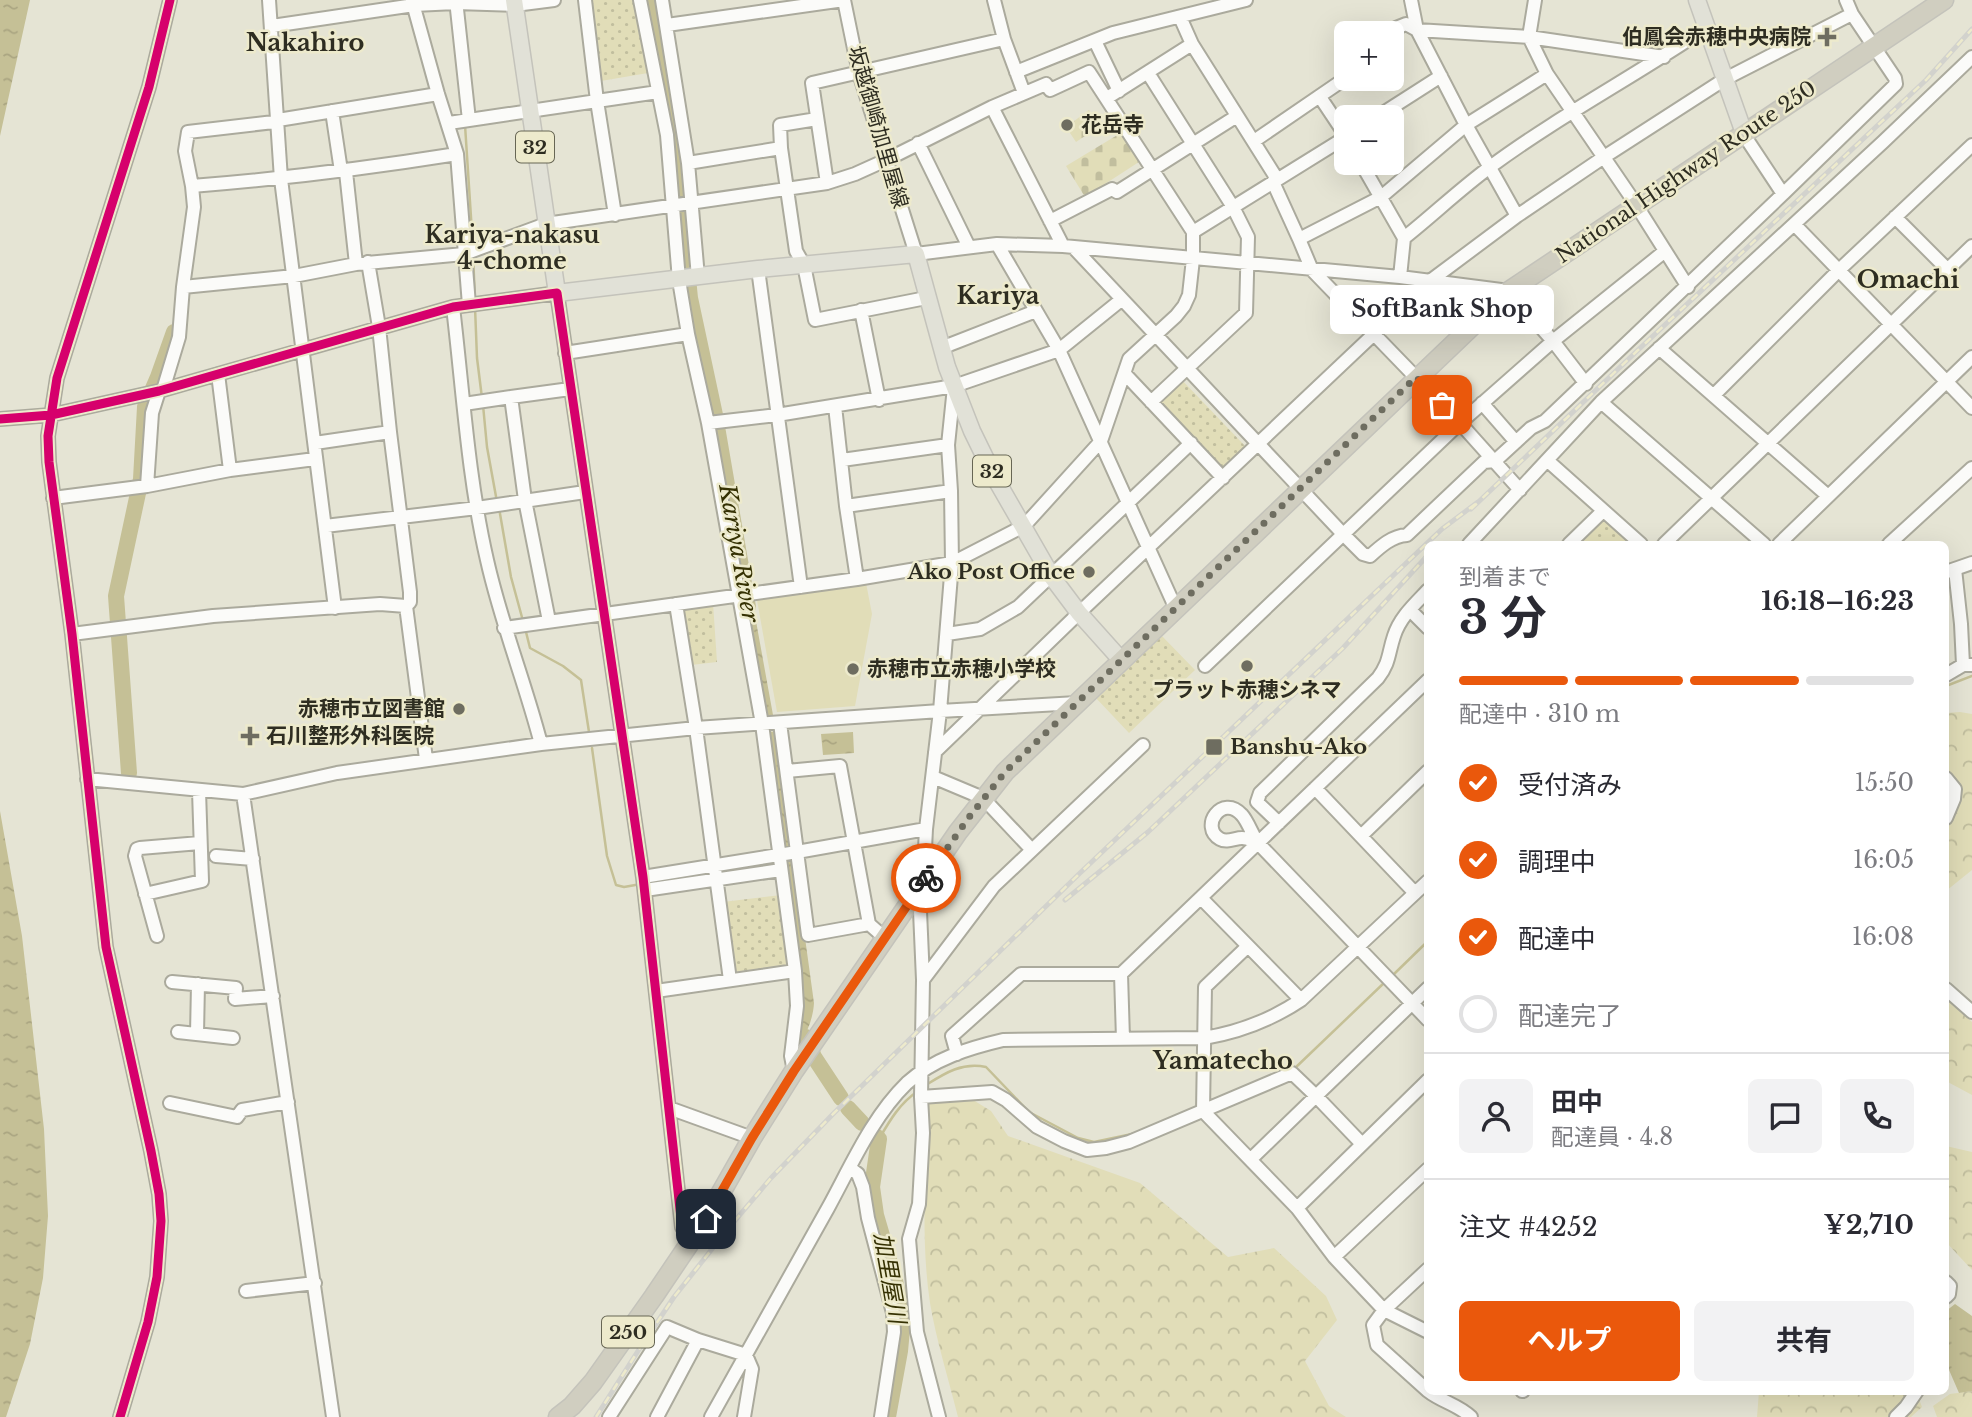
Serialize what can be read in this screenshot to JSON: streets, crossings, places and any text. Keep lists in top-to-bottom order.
{
  "streets": {
    "highway": ["National Highway Route 250", "250"],
    "main road": ["32"],
    "street": ["坂越御崎加里屋線"]
  },
  "crossings": [
    ["坂越御崎加里屋線", "32"],
    ["32", "National Highway Route 250"]
  ],
  "districts": [
    "Nakahiro",
    "Kariya-nakasu 4-chome",
    "Omachi",
    "Kariya",
    "Yamatecho"
  ],
  "water": ["Kariya River", "加里屋川"],
  "places": {
    "health": ["伯鳳会赤穂中央病院", "石川整形外科医院"],
    "other": [
      "花岳寺",
      "SoftBank Shop",
      "Ako Post Office",
      "プラット赤穂シネマ",
      "赤穂市立赤穂小学校",
      "赤穂市立図書館"
    ],
    "transit": ["Banshu-Ako"]
  },
  "page": {
    "map_buttons": ["+", "−"],
    "bubble": "SoftBank Shop",
    "heading": ["3 分", "到着まで", "16:18–16:23"],
    "panel": [
      "田中",
      "配達員 · 4.8",
      "注文 #4252",
      "¥2,710"
    ],
    "bar": "配達中 · 310 m",
    "list": [
      ["受付済み", "15:50"],
      ["調理中", "16:05"],
      ["配達中", "16:08"],
      "配達完了"
    ],
    "buttons": ["ヘルプ", "共有"]
  }
}
